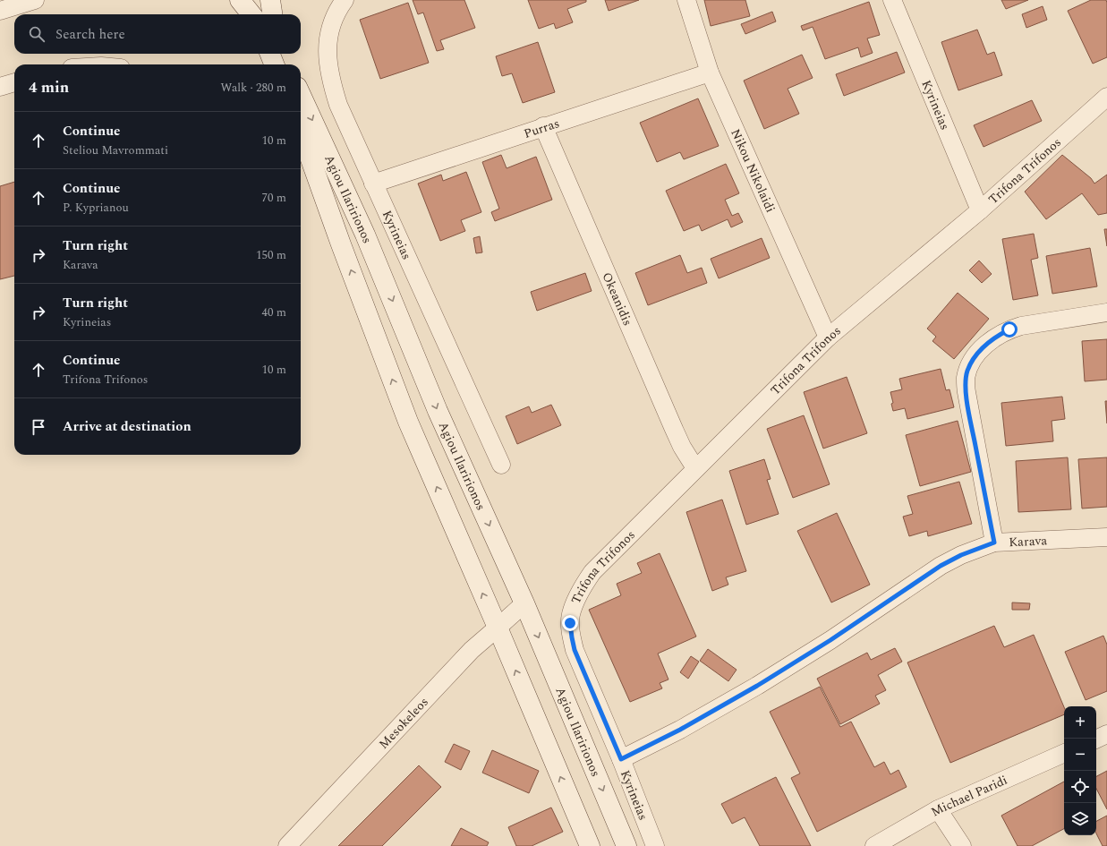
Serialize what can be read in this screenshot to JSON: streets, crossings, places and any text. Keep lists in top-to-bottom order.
{
  "streets": {
    "main road": ["Agiou Ilaririonos"],
    "street": [
      "Kyrineias",
      "Purras",
      "Nikou Nikolaidi",
      "Trifona Trifonos",
      "Okeanidis",
      "Karava",
      "Mesokeleos",
      "Michael Paridi"
    ]
  },
  "crossings": [
    ["Kyrineias", "Purras"],
    ["Kyrineias", "Trifona Trifonos"],
    ["Kyrineias", "Karava"],
    ["Purras", "Nikou Nikolaidi"],
    ["Purras", "Okeanidis"],
    ["Nikou Nikolaidi", "Trifona Trifonos"],
    ["Trifona Trifonos", "Okeanidis"],
    ["Agiou Ilaririonos", "Mesokeleos"]
  ],
  "page": {
    "search": "Search here",
    "heading": ["4 min", "Walk · 280 m"],
    "list": [
      ["Continue", "Steliou Mavrommati", "10 m"],
      ["Continue", "P. Kyprianou", "70 m"],
      ["Turn right", "Karava", "150 m"],
      ["Turn right", "Kyrineias", "40 m"],
      ["Continue", "Trifona Trifonos", "10 m"],
      "Arrive at destination"
    ],
    "map_buttons": ["+", "−"]
  }
}
